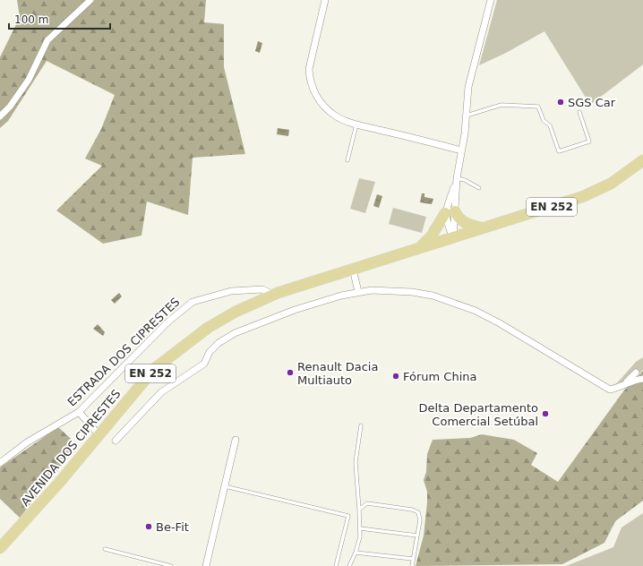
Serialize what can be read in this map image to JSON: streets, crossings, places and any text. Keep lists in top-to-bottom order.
{
  "streets": {
    "main road": ["EN 252", "AVENIDA DOS CIPRESTES"],
    "street": ["ESTRADA DOS CIPRESTES"]
  },
  "crossings": [
    ["EN 252", "AVENIDA DOS CIPRESTES"],
    ["ESTRADA DOS CIPRESTES", "AVENIDA DOS CIPRESTES"]
  ],
  "places": [
    "SGS Car",
    "Renault Dacia Multiauto",
    "Fórum China",
    "Delta Departamento Comercial Setúbal",
    "Be-Fit"
  ],
  "scale_bar": "100 m"
}
